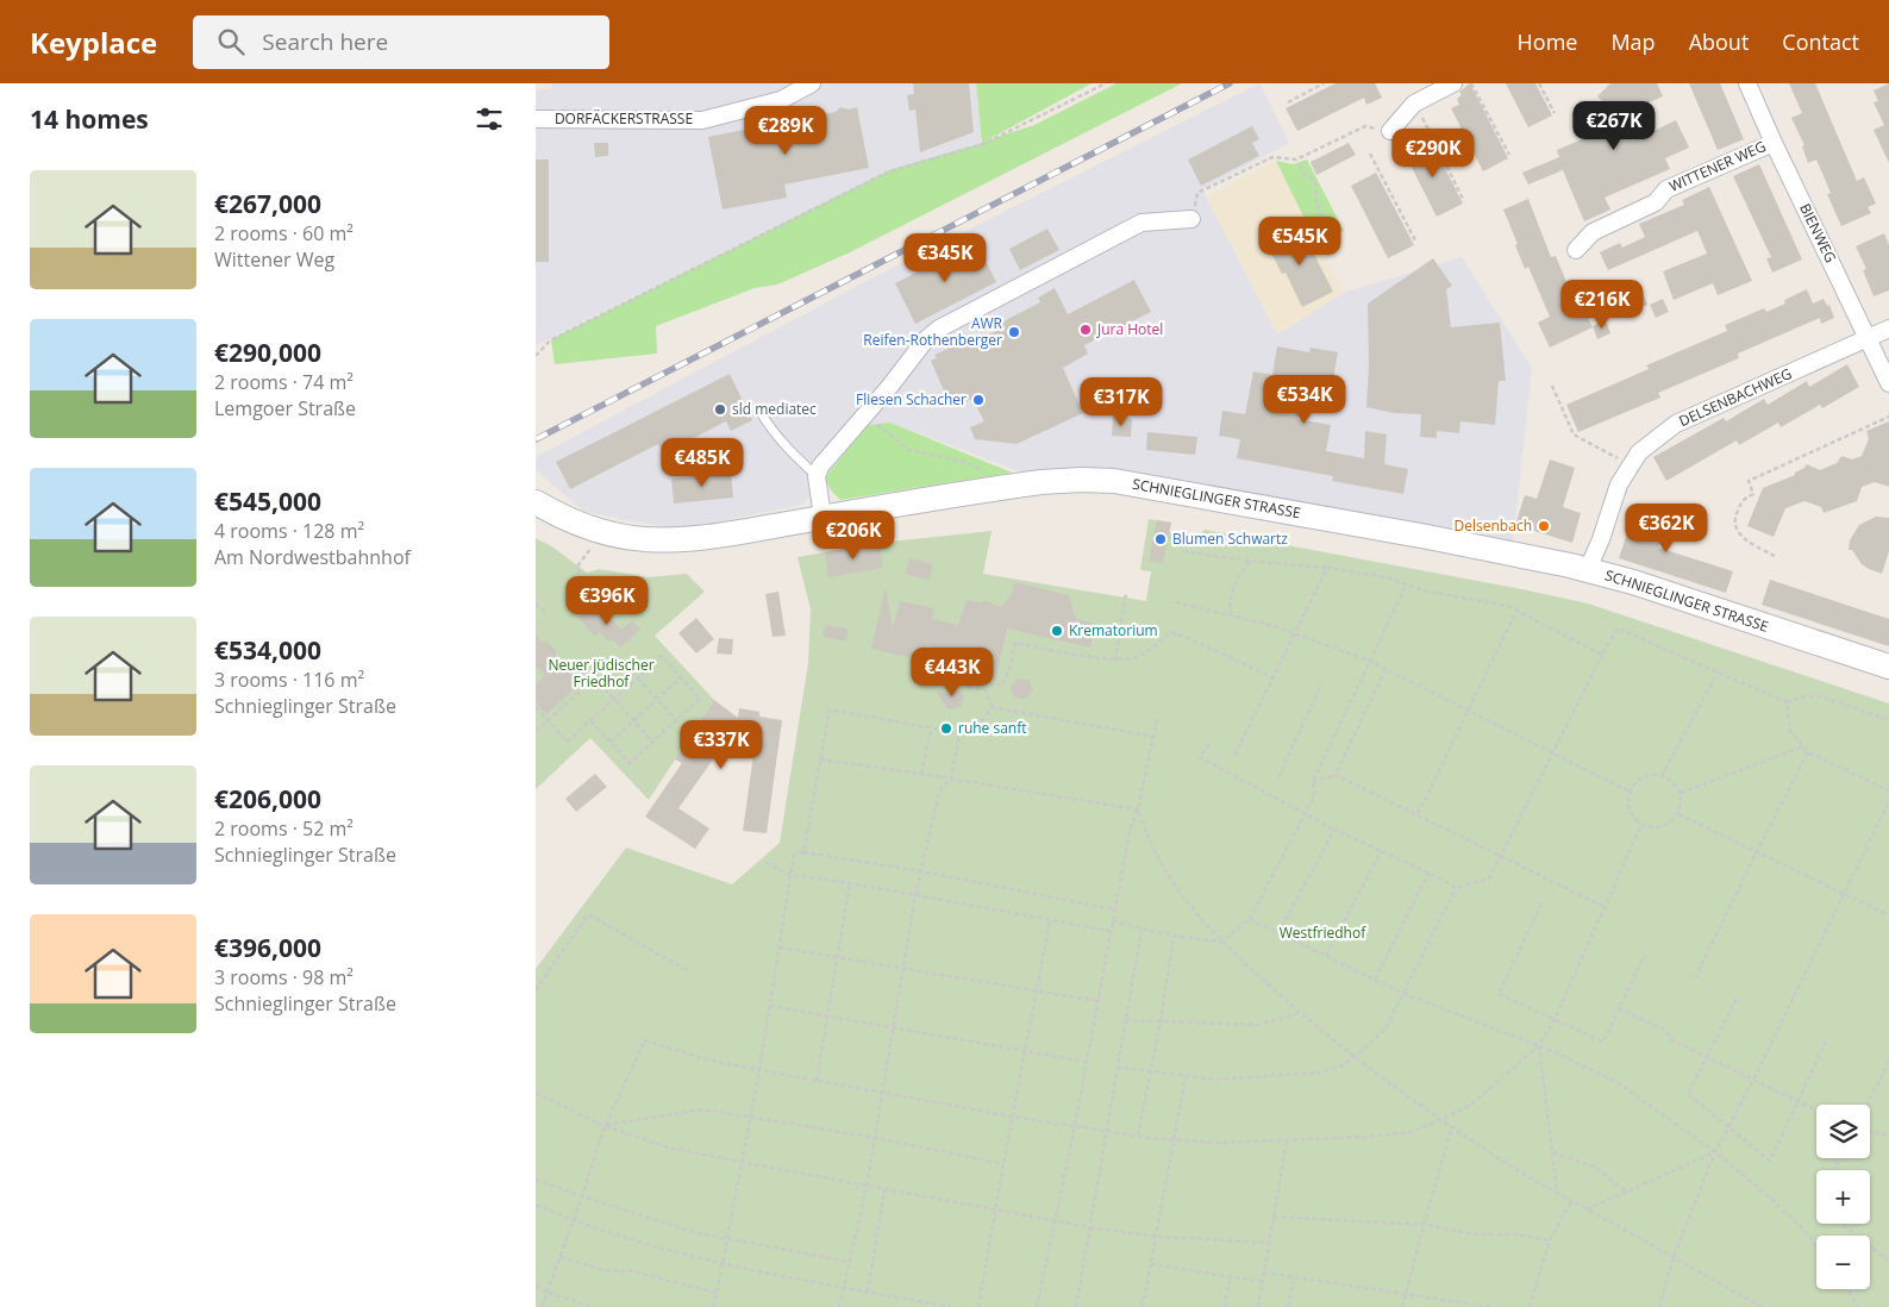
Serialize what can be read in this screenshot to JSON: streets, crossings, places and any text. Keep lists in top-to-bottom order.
{
  "streets": {
    "main road": ["SCHNIEGLINGER STRASSE"],
    "street": [
      "DORFÄCKERSTRASSE",
      "WITTENER WEG",
      "BIENWEG",
      "DELSENBACHWEG"
    ]
  },
  "crossings": [
    ["WITTENER WEG", "BIENWEG"],
    ["BIENWEG", "DELSENBACHWEG"],
    ["DELSENBACHWEG", "SCHNIEGLINGER STRASSE"]
  ],
  "parks": ["Neuer jüdischer Friedhof", "Westfriedhof"],
  "places": [
    "Jura Hotel",
    "AWR Reifen-Rothenberger",
    "Fliesen Schacher",
    "sld mediatec",
    "Delsenbach",
    "Blumen Schwartz",
    "Krematorium",
    "ruhe sanft"
  ],
  "page": {
    "header": "Keyplace",
    "search": "Search here",
    "nav": [
      "Home",
      "Map",
      "About",
      "Contact"
    ],
    "heading": "14 homes",
    "price": [
      "€267K",
      "€289K",
      "€290K",
      "€545K",
      "€345K",
      "€216K",
      "€534K",
      "€317K",
      "€485K",
      "€362K",
      "€206K",
      "€396K",
      "€443K",
      "€337K"
    ],
    "list": [
      {
        "name": "€267,000",
        "note": "2 rooms · 60 m² · Wittener Weg"
      },
      {
        "name": "€290,000",
        "note": "2 rooms · 74 m² · Lemgoer Straße"
      },
      {
        "name": "€545,000",
        "note": "4 rooms · 128 m² · Am Nordwestbahnhof"
      },
      {
        "name": "€534,000",
        "note": "3 rooms · 116 m² · Schnieglinger Straße"
      },
      {
        "name": "€206,000",
        "note": "2 rooms · 52 m² · Schnieglinger Straße"
      },
      {
        "name": "€396,000",
        "note": "3 rooms · 98 m² · Schnieglinger Straße"
      }
    ],
    "map_buttons": ["+", "−"]
  }
}
